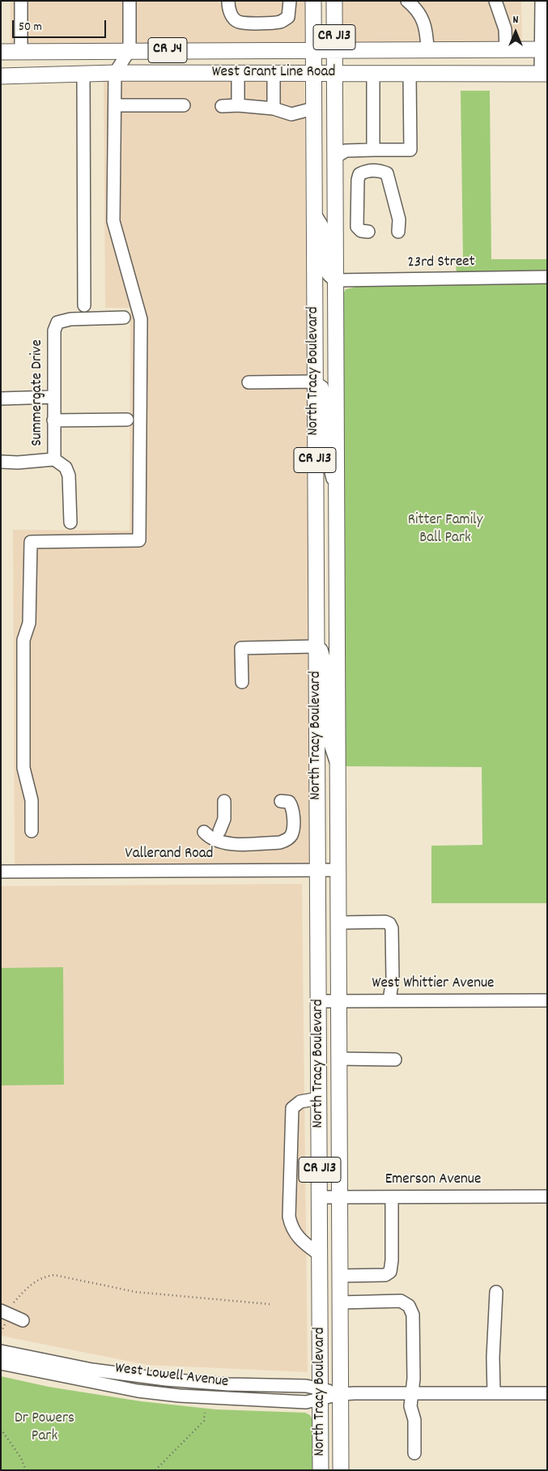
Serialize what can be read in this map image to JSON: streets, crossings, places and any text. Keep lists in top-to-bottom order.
{
  "streets": {
    "main road": [
      "CR J13",
      "CR J4",
      "West Grant Line Road",
      "North Tracy Boulevard"
    ],
    "street": [
      "23rd Street",
      "Summergate Drive",
      "Vallerand Road",
      "West Whittier Avenue",
      "Emerson Avenue",
      "West Lowell Avenue"
    ]
  },
  "crossings": [
    ["West Grant Line Road", "North Tracy Boulevard"],
    ["23rd Street", "North Tracy Boulevard"],
    ["North Tracy Boulevard", "Vallerand Road"],
    ["North Tracy Boulevard", "West Whittier Avenue"],
    ["North Tracy Boulevard", "Emerson Avenue"],
    ["North Tracy Boulevard", "West Lowell Avenue"]
  ],
  "parks": ["Ritter Family Ball Park", "Dr Powers Park"],
  "scale_bar": "50 m",
  "north": "top"
}
